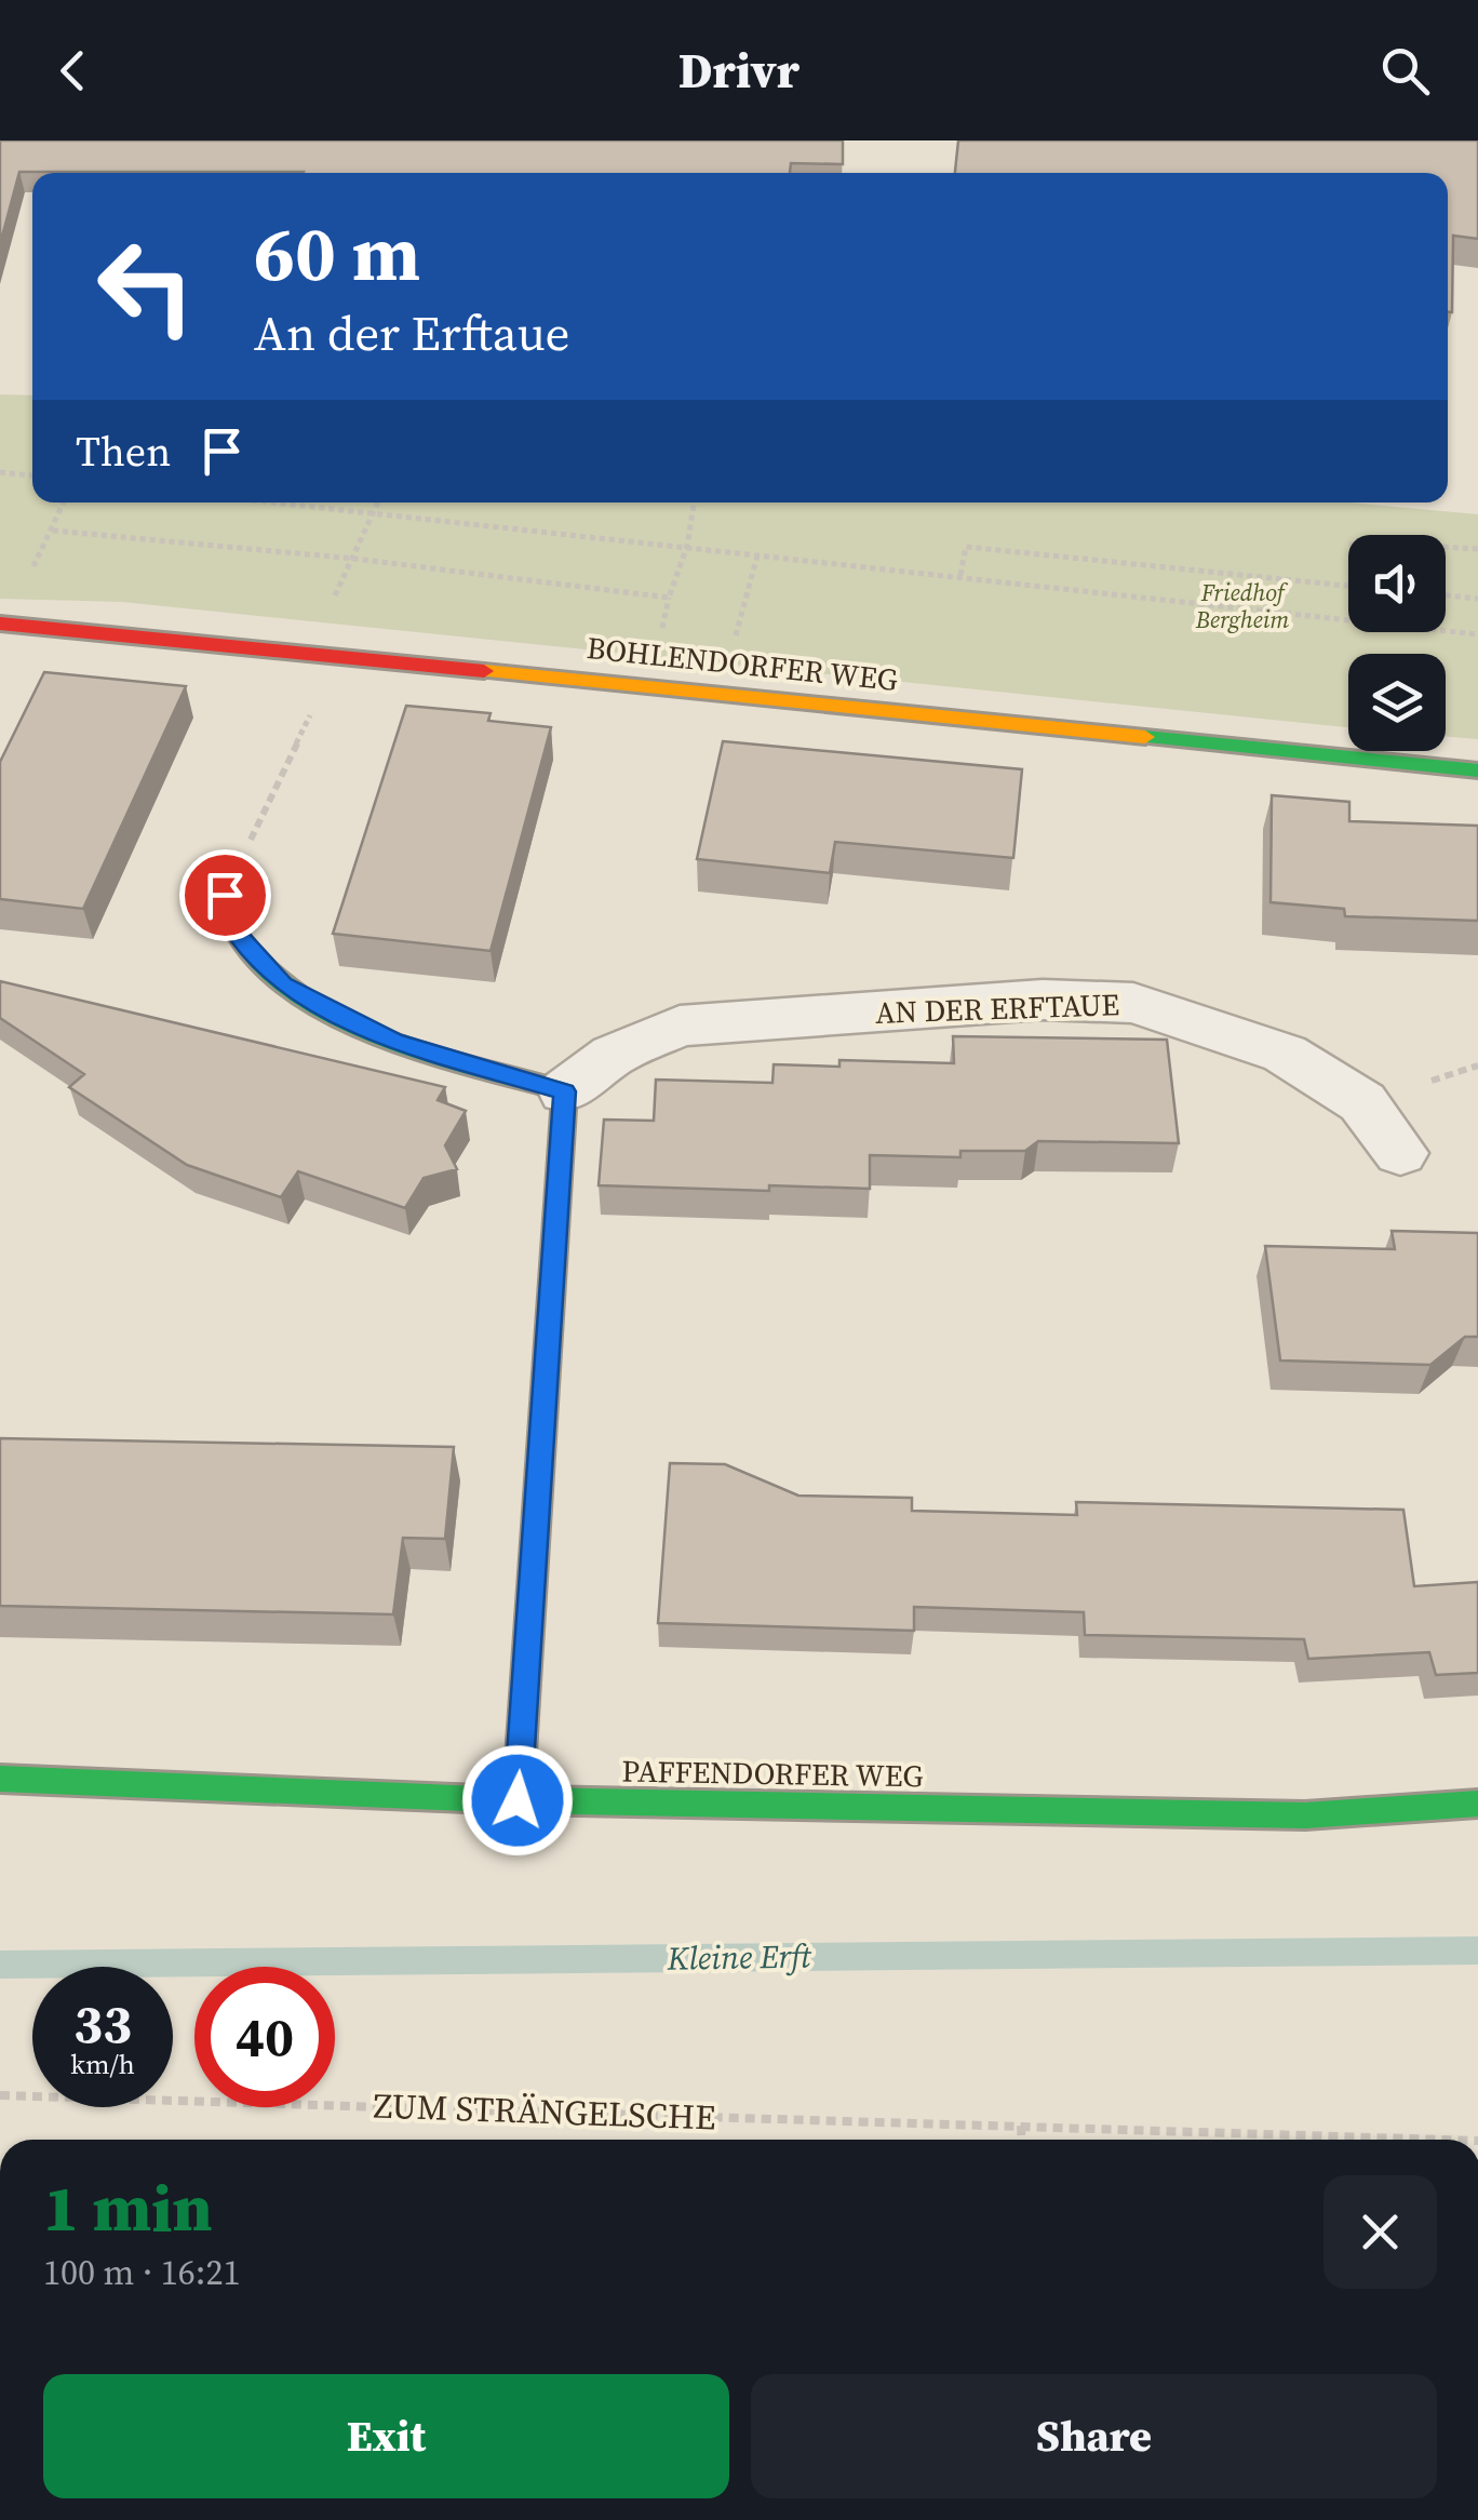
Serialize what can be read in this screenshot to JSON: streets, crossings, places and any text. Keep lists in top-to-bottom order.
{
  "streets": {
    "street": ["BOHLENDORFER WEG", "AN DER ERFTAUE", "PAFFENDORFER WEG"],
    "path": ["ZUM STRÄNGELSCHE"]
  },
  "water": ["Kleine Erft"],
  "parks": ["Friedhof Bergheim"],
  "page": {
    "header": "Drivr",
    "turn": ["60 m", "An der Erftaue"],
    "then": "Then",
    "speed": "33 km/h",
    "limit": "40",
    "heading": ["1 min", "100 m · 16:21"],
    "buttons": ["Exit", "Share"]
  }
}
